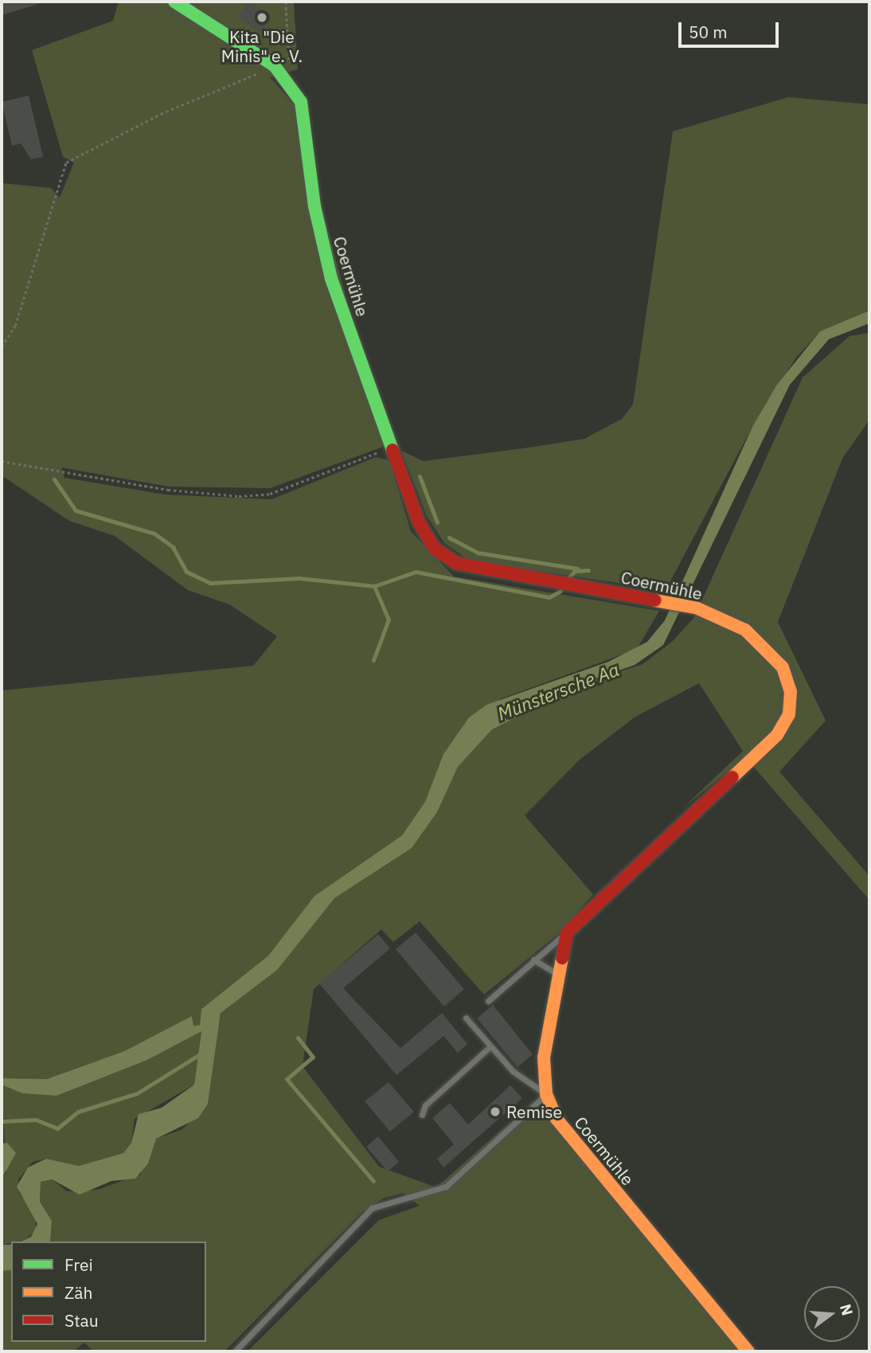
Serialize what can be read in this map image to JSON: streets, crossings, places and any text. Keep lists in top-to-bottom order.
{
  "streets": {
    "street": ["Coermühle"]
  },
  "water": ["Münstersche Aa"],
  "places": ["Kita \"Die Minis\" e. V.", "Remise"],
  "legend": ["Frei", "Zäh", "Stau"],
  "scale_bar": "50 m",
  "north": "right"
}
